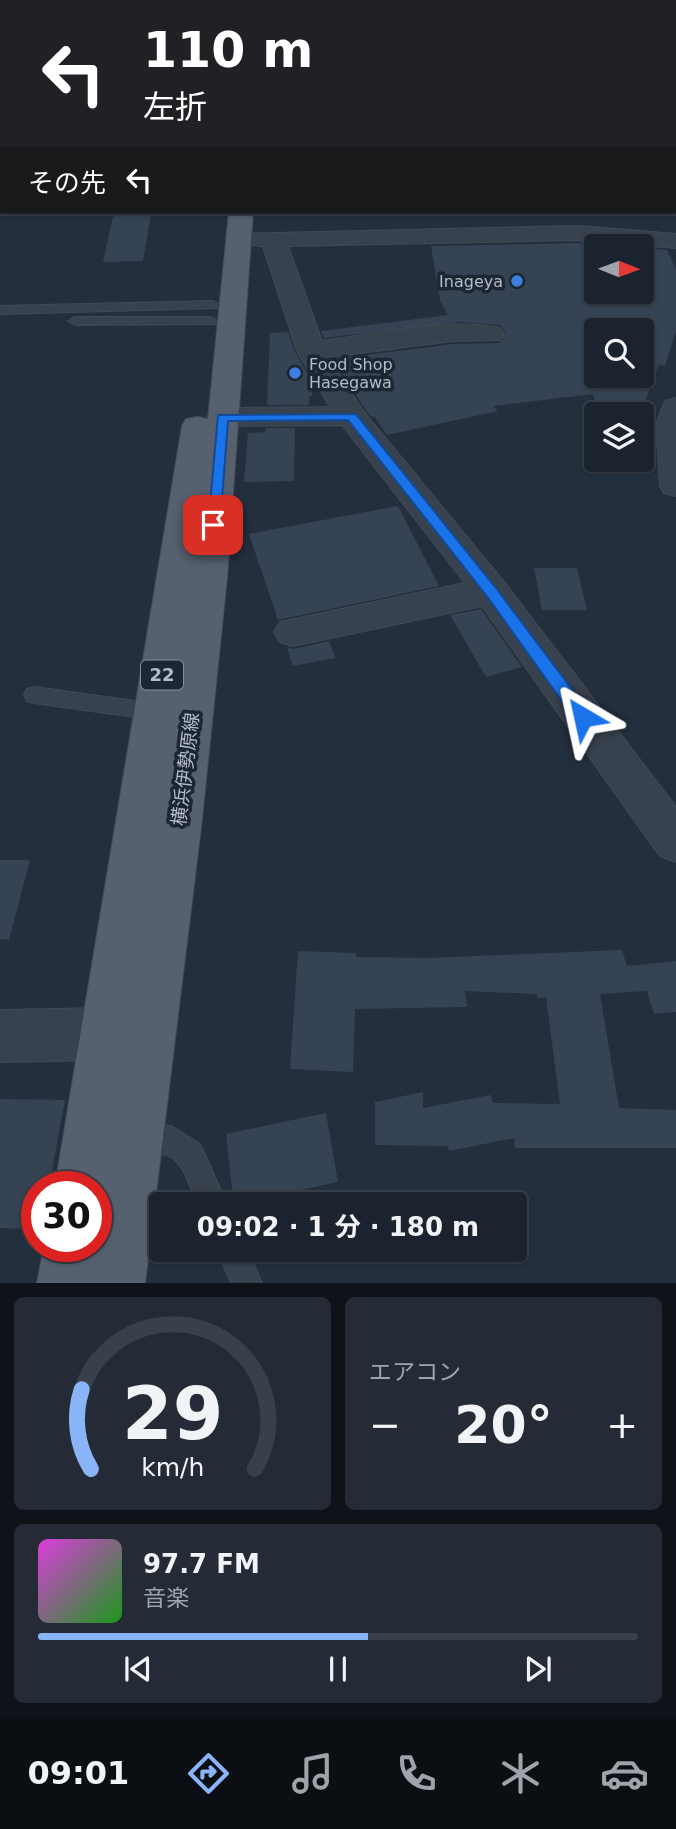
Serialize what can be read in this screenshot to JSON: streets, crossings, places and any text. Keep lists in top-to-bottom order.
{
  "streets": {
    "main road": ["22", "横浜伊勢原線"]
  },
  "places": ["Inageya", "Food Shop Hasegawa"],
  "north": "right",
  "page": {
    "turn": ["110 m", "左折"],
    "then": "その先",
    "limit": "30",
    "trip": "09:02 · 1 分 · 180 m",
    "tile": "エアコン",
    "heat": ["−", "20°", "+"],
    "song": ["97.7 FM", "音楽"],
    "tabs": "09:01",
    "gauge": ["29", "km/h"]
  }
}
